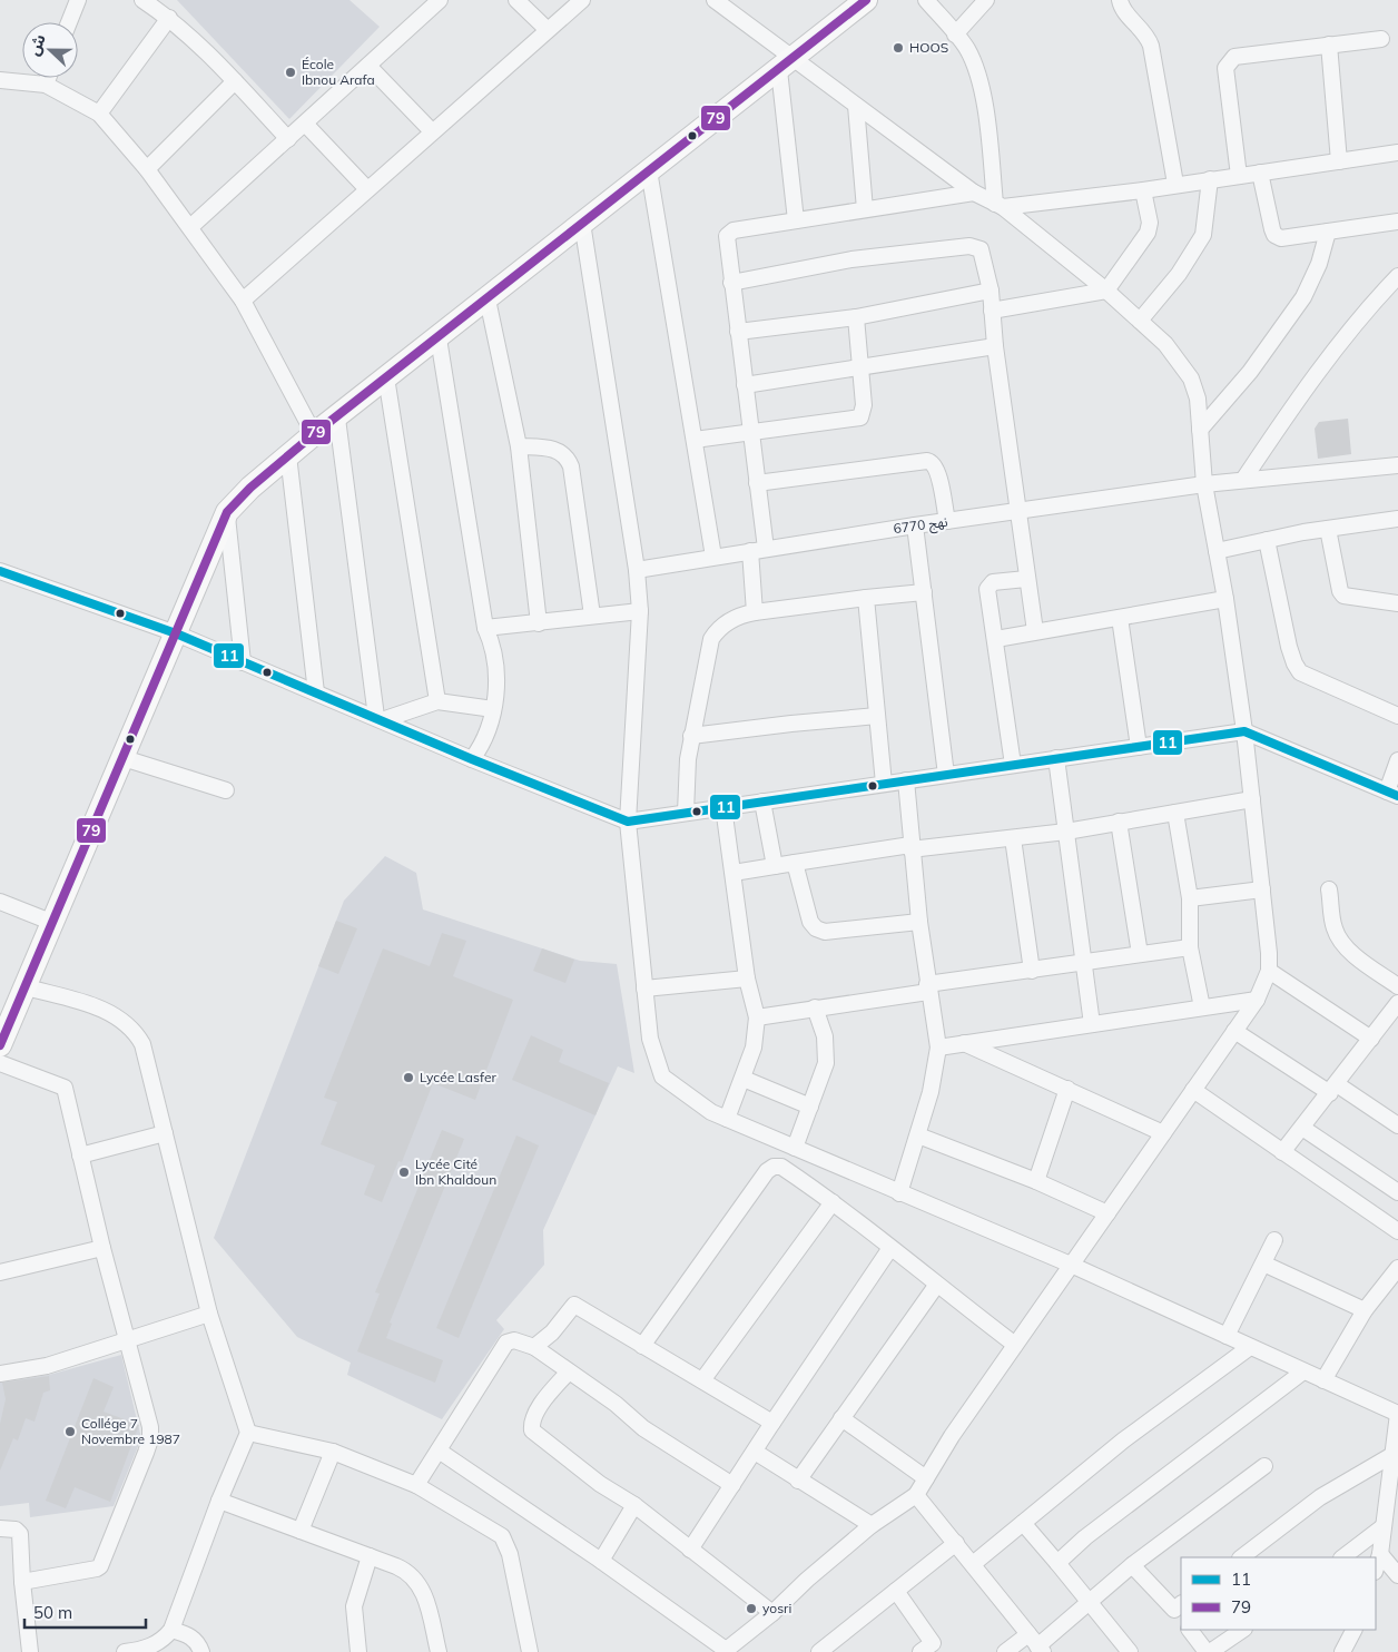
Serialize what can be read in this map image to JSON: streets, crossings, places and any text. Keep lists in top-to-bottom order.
{
  "streets": {
    "street": ["نهج 6770"]
  },
  "places": [
    "HOOS",
    "École Ibnou Arafa",
    "Lycée Lasfer",
    "Lycée Cité Ibn Khaldoun",
    "Collége 7 Novembre 1987",
    "yosri"
  ],
  "lines": ["transit line 79", "transit line 11"],
  "legend": ["11", "79"],
  "scale_bar": "50 m",
  "north": "left"
}
